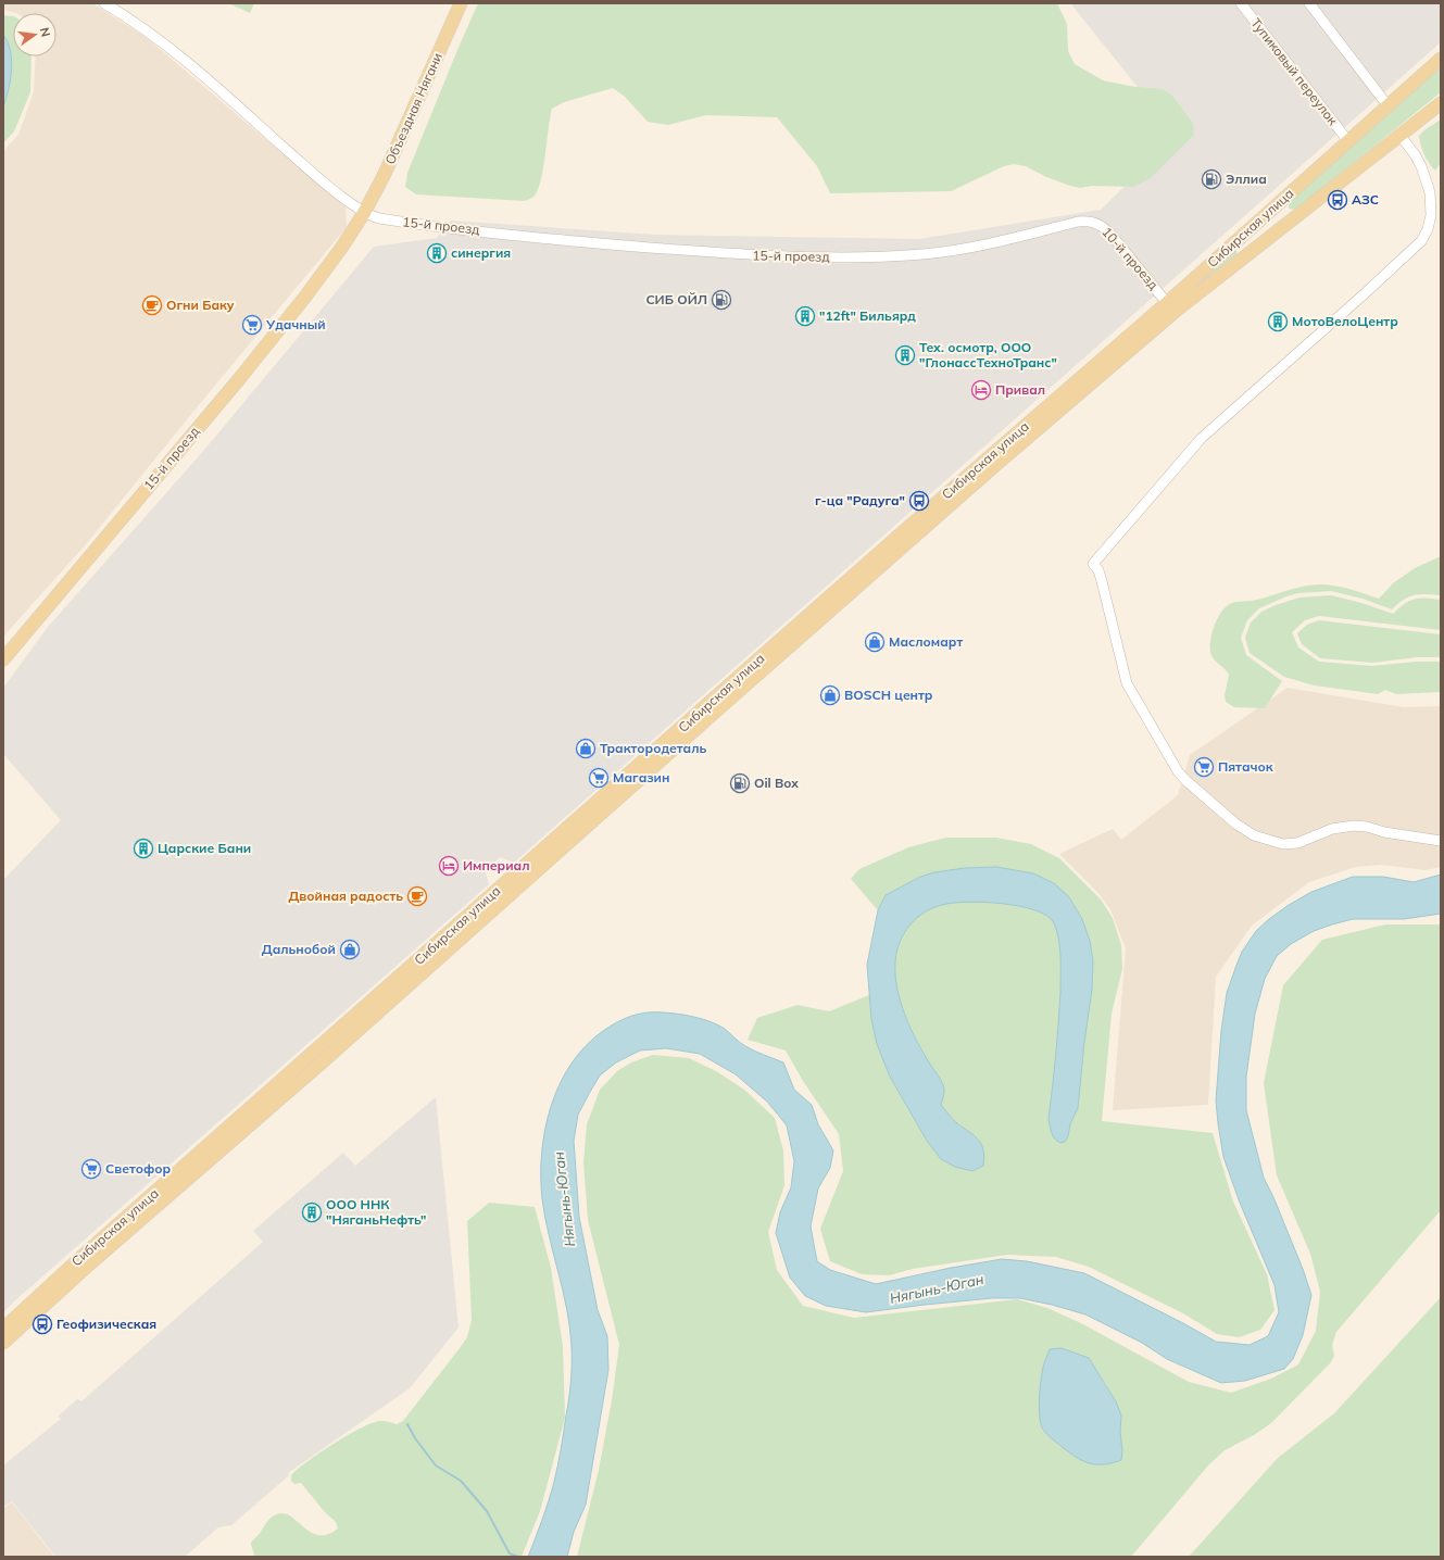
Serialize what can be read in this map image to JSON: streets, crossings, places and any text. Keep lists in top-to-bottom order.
{
  "streets": {
    "main road": ["Объездная Нягани", "15-й проезд", "Сибирская улица"],
    "street": ["Тупиковый переулок", "10-й проезд"]
  },
  "crossings": [
    ["Тупиковый переулок", "Сибирская улица"],
    ["Объездная Нягани", "15-й проезд"],
    ["15-й проезд", "10-й проезд"],
    ["Сибирская улица", "10-й проезд"]
  ],
  "water": ["Нягынь-Юган"],
  "places": {
    "fuel station": ["Эллиа", "СИБ ОЙЛ", "Oil Box"],
    "bus stop": ["АЗС", "г-ца \"Радуга\"", "Геофизическая"],
    "building": [
      "синергия",
      "\"12ft\" Бильярд",
      "МотоВелоЦентр",
      "Тех. осмотр, ООО \"ГлонассТехноТранс\"",
      "Царские Бани",
      "ООО ННК \"НяганьНефть\""
    ],
    "cafe": ["Огни Баку", "Двойная радость"],
    "supermarket": [
      "Удачный",
      "Пятачок",
      "Магазин",
      "Светофор"
    ],
    "hotel": ["Привал", "Империал"],
    "shop": [
      "Масломарт",
      "BOSCH центр",
      "Трактородеталь",
      "Дальнобой"
    ]
  },
  "north": "right"
}
